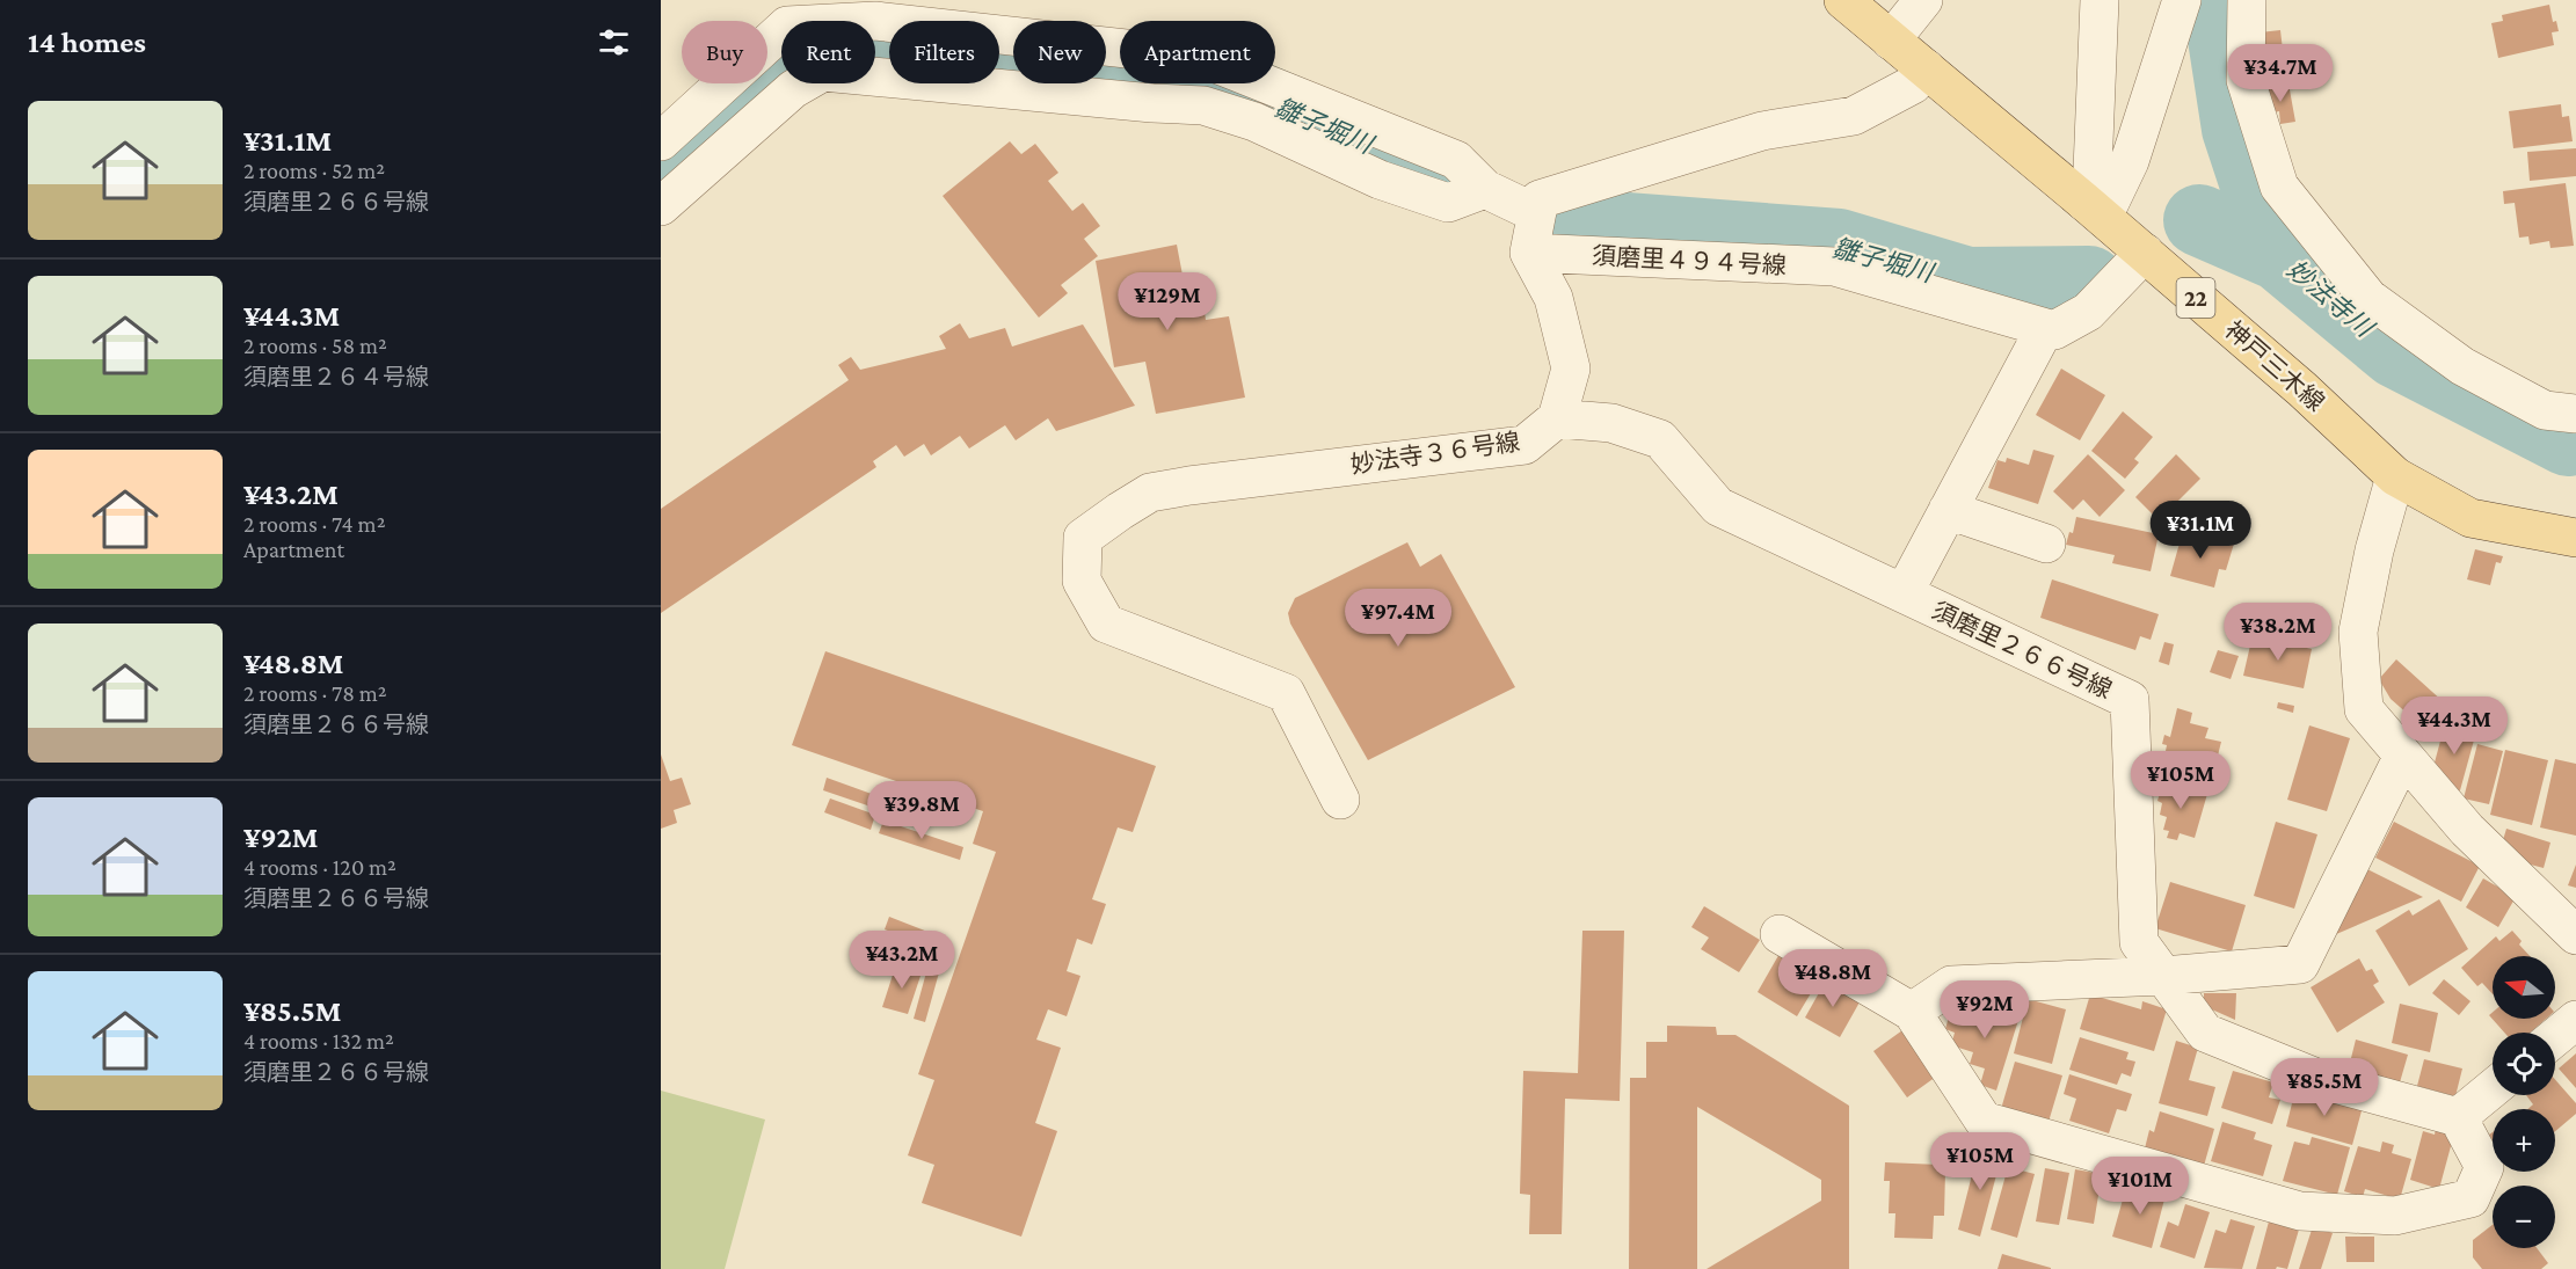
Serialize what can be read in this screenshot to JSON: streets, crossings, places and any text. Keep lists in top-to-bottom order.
{
  "streets": {
    "main road": ["22", "神戸三木線"],
    "street": ["須磨里４９４号線", "妙法寺３６号線", "須磨里２６６号線"]
  },
  "crossings": [
    ["妙法寺３６号線", "須磨里２６６号線"]
  ],
  "water": ["雛子堀川", "妙法寺川"],
  "north": "left",
  "page": {
    "heading": "14 homes",
    "chip": [
      "Buy",
      "Rent",
      "Filters",
      "New",
      "Apartment"
    ],
    "price": [
      "¥34.7M",
      "¥129M",
      "¥31.1M",
      "¥97.4M",
      "¥38.2M",
      "¥44.3M",
      "¥105M",
      "¥39.8M",
      "¥43.2M",
      "¥48.8M",
      "¥92M",
      "¥85.5M",
      "¥105M",
      "¥101M"
    ],
    "list": [
      {
        "name": "¥31.1M",
        "note": "2 rooms · 52 m² · 須磨里２６６号線"
      },
      {
        "name": "¥44.3M",
        "note": "2 rooms · 58 m² · 須磨里２６４号線"
      },
      {
        "name": "¥43.2M",
        "note": "2 rooms · 74 m² · Apartment"
      },
      {
        "name": "¥48.8M",
        "note": "2 rooms · 78 m² · 須磨里２６６号線"
      },
      {
        "name": "¥92M",
        "note": "4 rooms · 120 m² · 須磨里２６６号線"
      },
      {
        "name": "¥85.5M",
        "note": "4 rooms · 132 m² · 須磨里２６６号線"
      }
    ],
    "map_buttons": ["+", "−"]
  }
}
